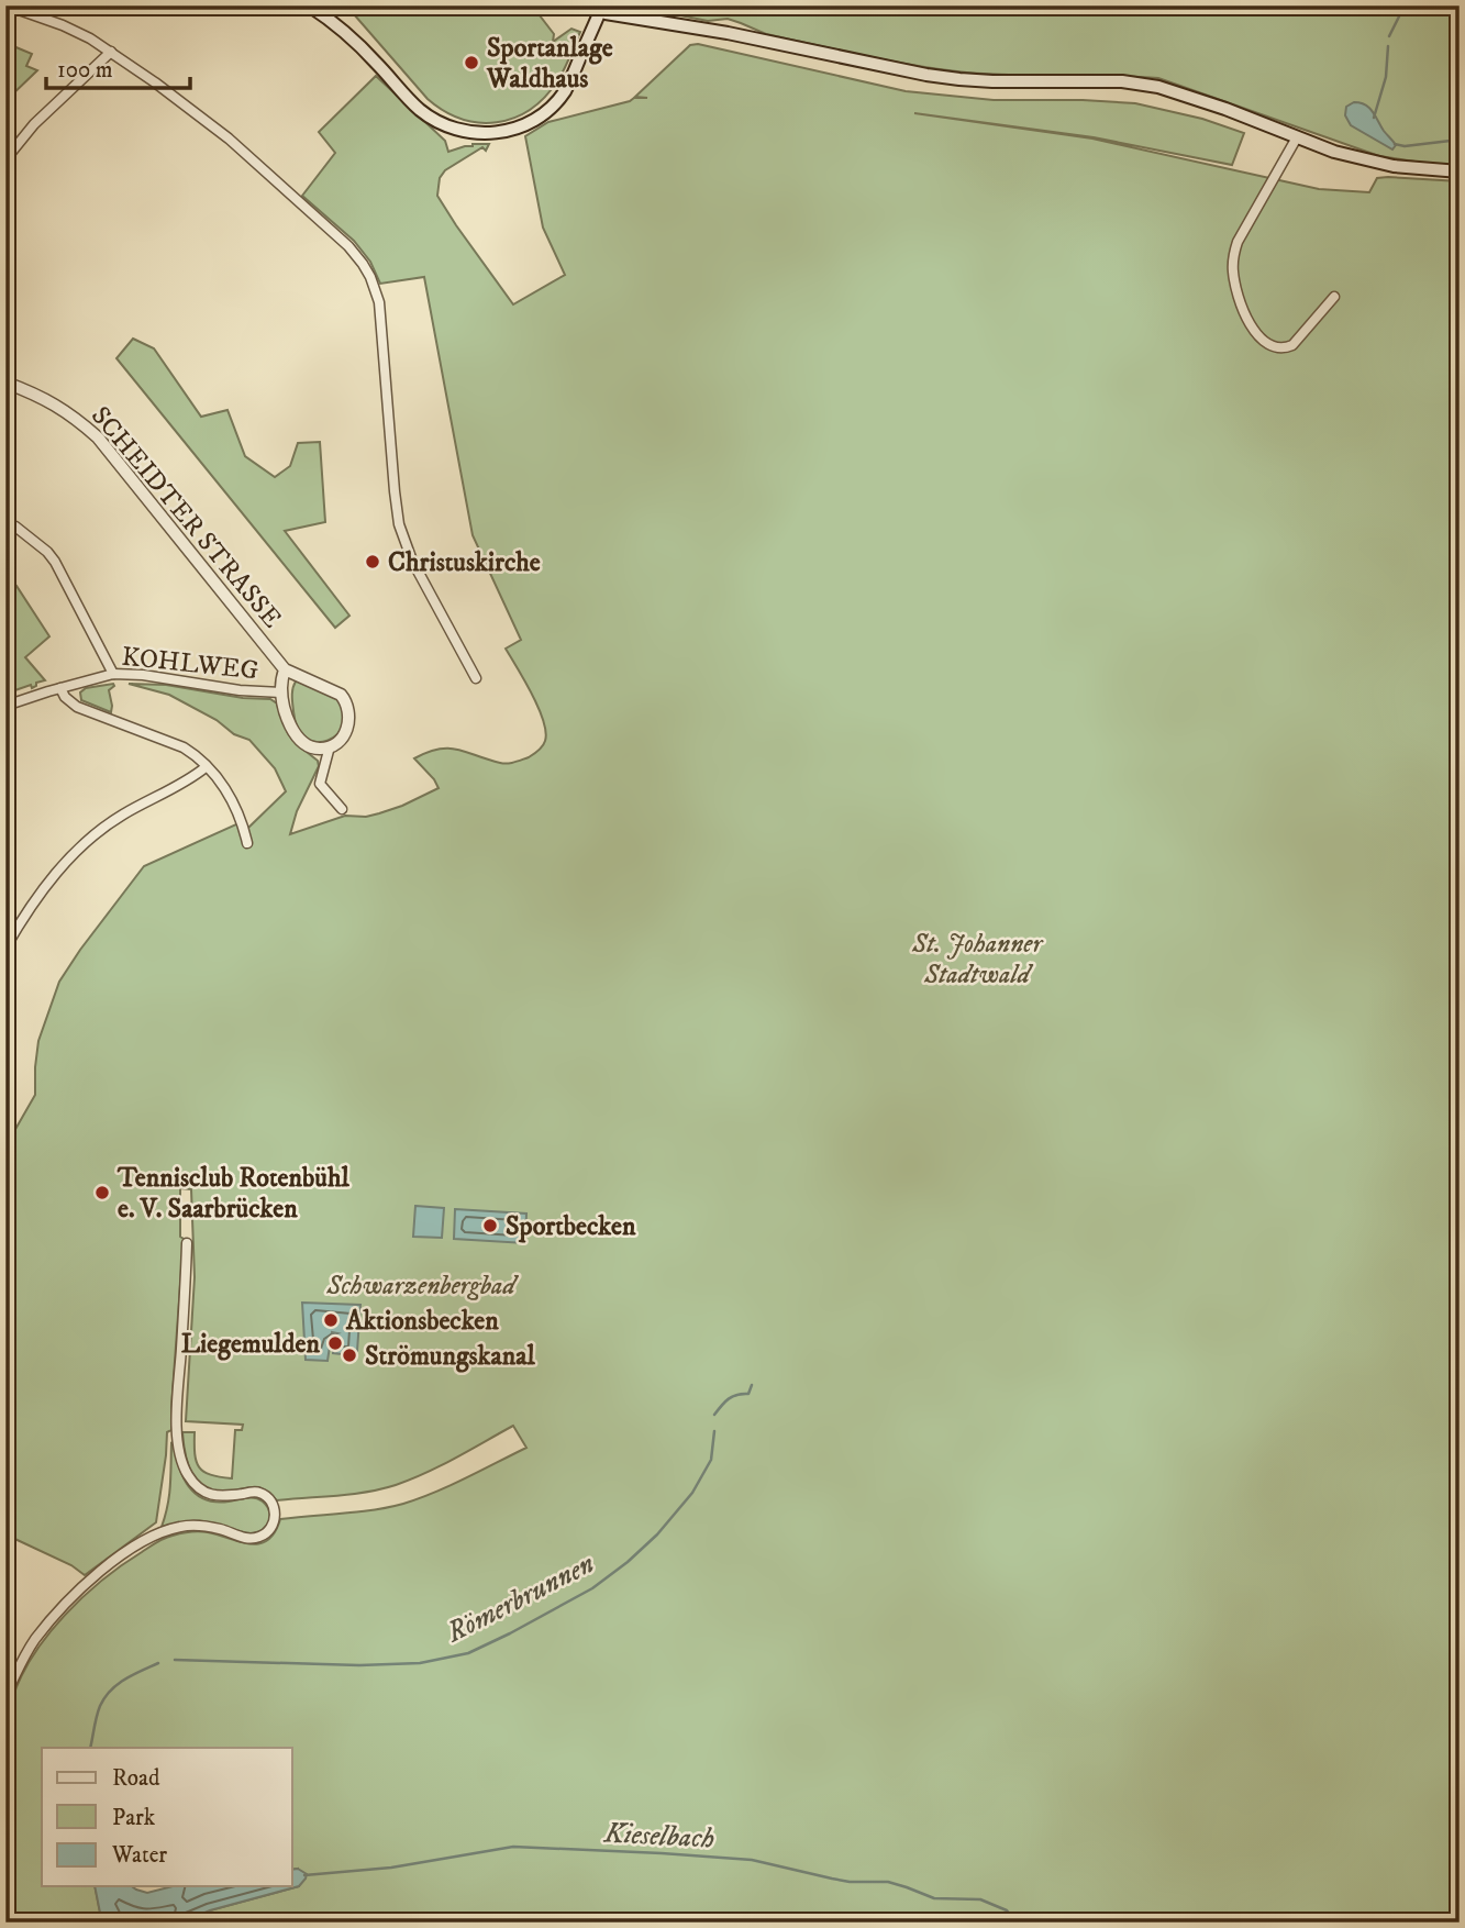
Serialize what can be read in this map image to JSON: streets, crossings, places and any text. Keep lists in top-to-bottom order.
{
  "streets": {
    "street": ["SCHEIDTER STRASSE", "KOHLWEG"]
  },
  "water": ["Römerbrunnen", "Kieselbach"],
  "parks": ["St. Johanner Stadtwald", "Schwarzenbergbad"],
  "places": [
    "Sportanlage Waldhaus",
    "Christuskirche",
    "Tennisclub Rotenbühl e. V. Saarbrücken",
    "Sportbecken",
    "Aktionsbecken",
    "Liegemulden",
    "Strömungskanal"
  ],
  "legend": ["Road", "Park", "Water"],
  "scale_bar": "100 m"
}
